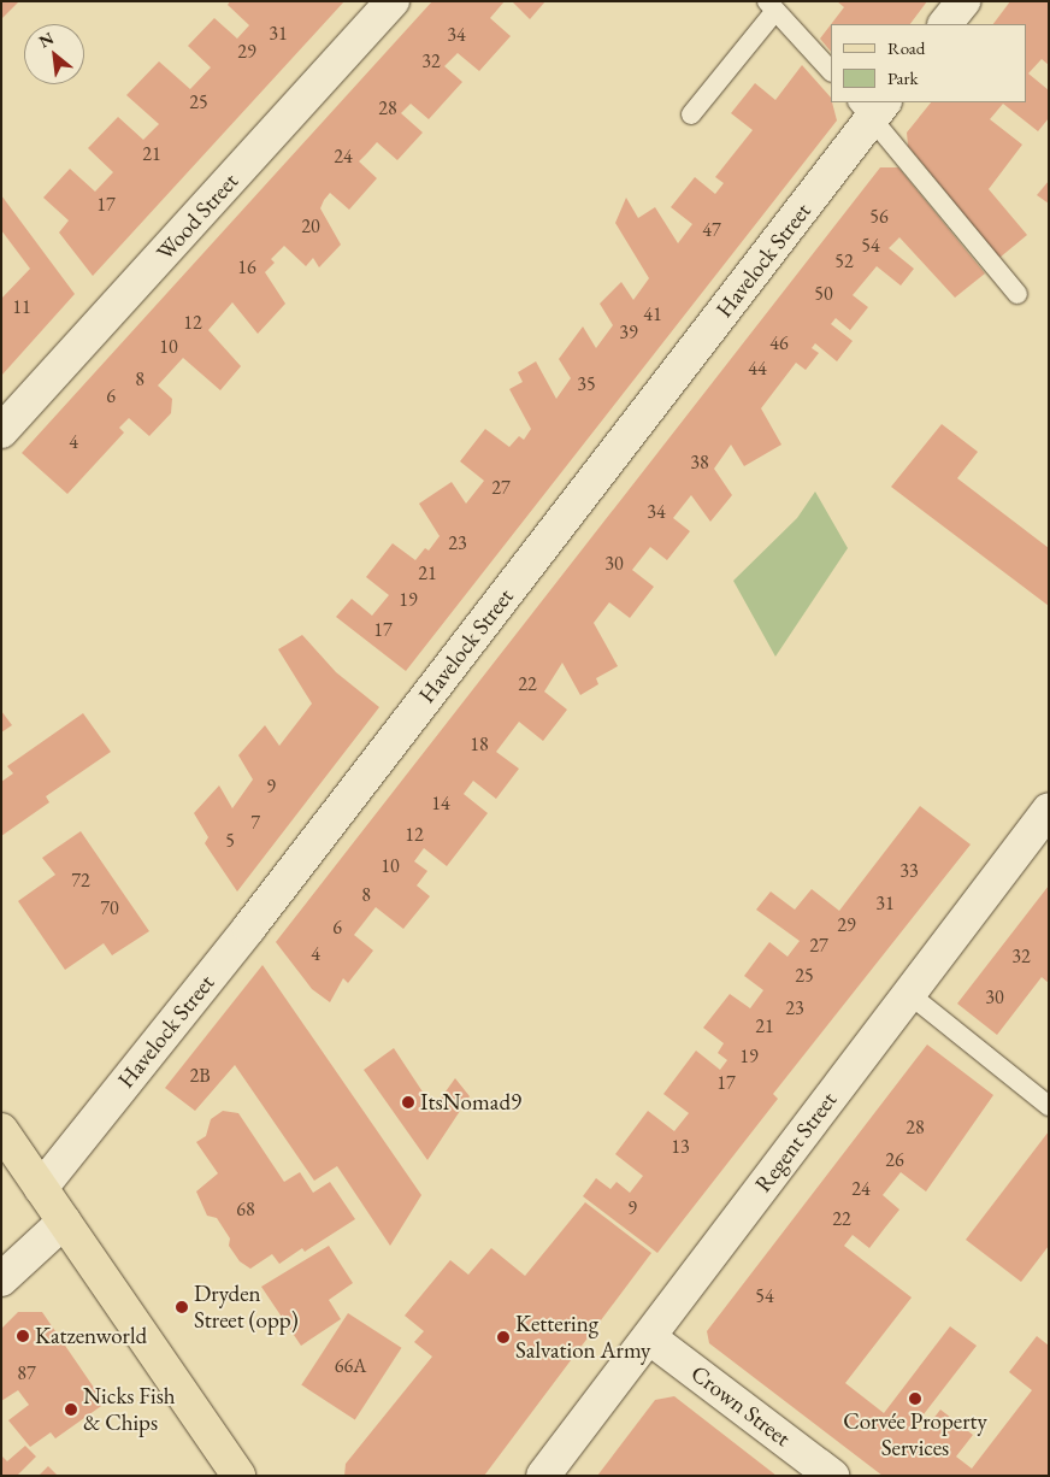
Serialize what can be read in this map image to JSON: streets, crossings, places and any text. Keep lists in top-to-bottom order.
{
  "streets": {
    "street": [
      "Wood Street",
      "Havelock Street",
      "Regent Street",
      "Crown Street"
    ]
  },
  "crossings": [
    ["Regent Street", "Crown Street"]
  ],
  "places": [
    "ItsNomad9",
    "Dryden Street (opp)",
    "Katzenworld",
    "Kettering Salvation Army",
    "Corvée Property Services",
    "Nicks Fish & Chips"
  ],
  "house_numbers": [
    "31",
    "34",
    "29",
    "32",
    "25",
    "28",
    "21",
    "24",
    "17",
    "56",
    "20",
    "47",
    "54",
    "52",
    "16",
    "50",
    "11",
    "41",
    "12",
    "39",
    "46",
    "10",
    "44",
    "8",
    "35",
    "6",
    "4",
    "38",
    "27",
    "34",
    "23",
    "30",
    "21",
    "19",
    "17",
    "22",
    "18",
    "9",
    "14",
    "7",
    "12",
    "5",
    "10",
    "33",
    "72",
    "8",
    "31",
    "70",
    "29",
    "6",
    "27",
    "4",
    "32",
    "25",
    "30",
    "23",
    "21",
    "19",
    "2B",
    "17",
    "28",
    "13",
    "26",
    "24",
    "9",
    "68",
    "22",
    "54",
    "66A",
    "87"
  ],
  "legend": ["Road", "Park"],
  "north": "top left"
}
